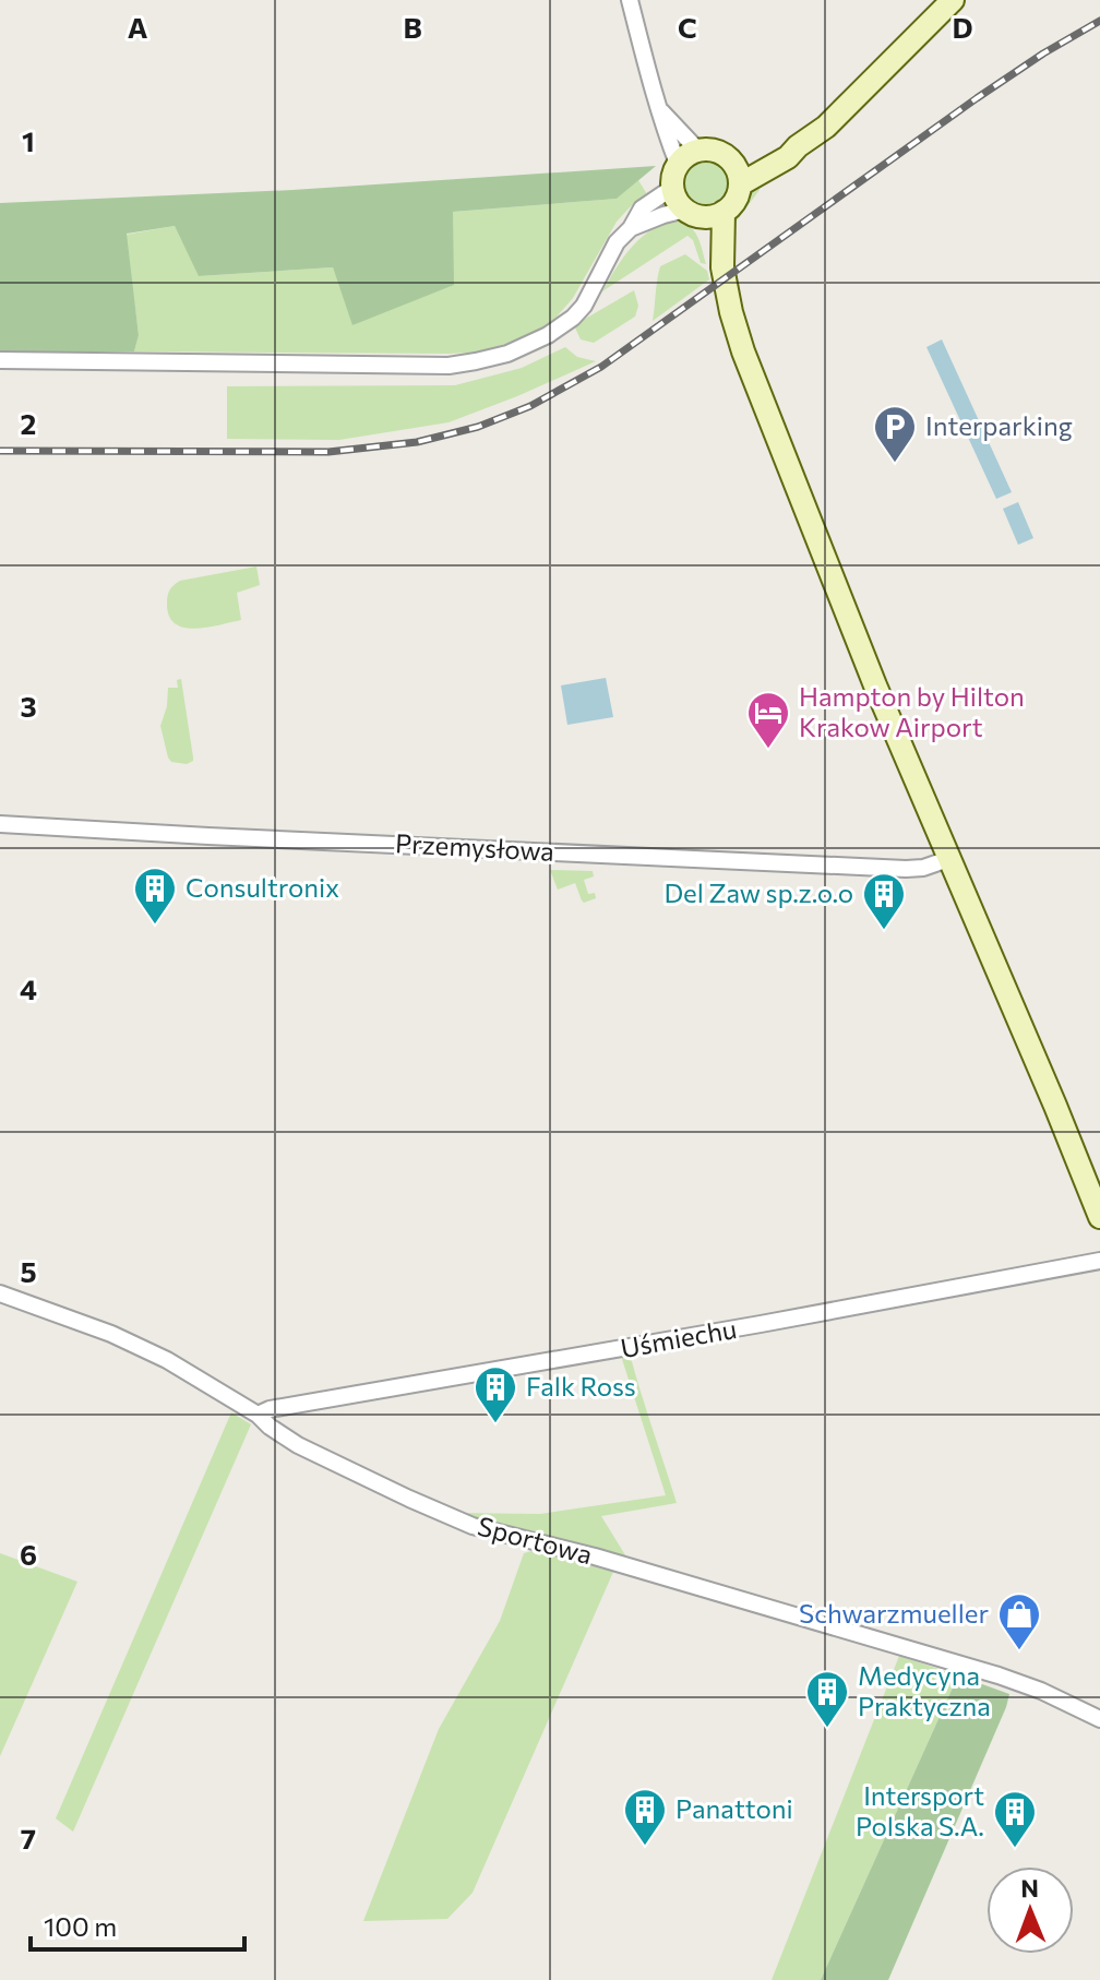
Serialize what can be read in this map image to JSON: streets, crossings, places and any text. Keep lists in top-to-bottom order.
{
  "streets": {
    "street": ["Przemysłowa", "Uśmiechu", "Sportowa"]
  },
  "crossings": [
    ["Uśmiechu", "Sportowa"]
  ],
  "places": {
    "parking": ["Interparking"],
    "hotel": ["Hampton by Hilton Krakow Airport"],
    "building": [
      "Consultronix",
      "Del Zaw sp.z.o.o",
      "Falk Ross",
      "Medycyna Praktyczna",
      "Panattoni",
      "Intersport Polska S.A."
    ],
    "shop": ["Schwarzmueller"]
  },
  "scale_bar": "100 m",
  "north": "top",
  "grid": {
    "columns": [
      "A",
      "B",
      "C",
      "D"
    ],
    "rows": [
      "1",
      "2",
      "3",
      "4",
      "5",
      "6",
      "7"
    ]
  }
}
